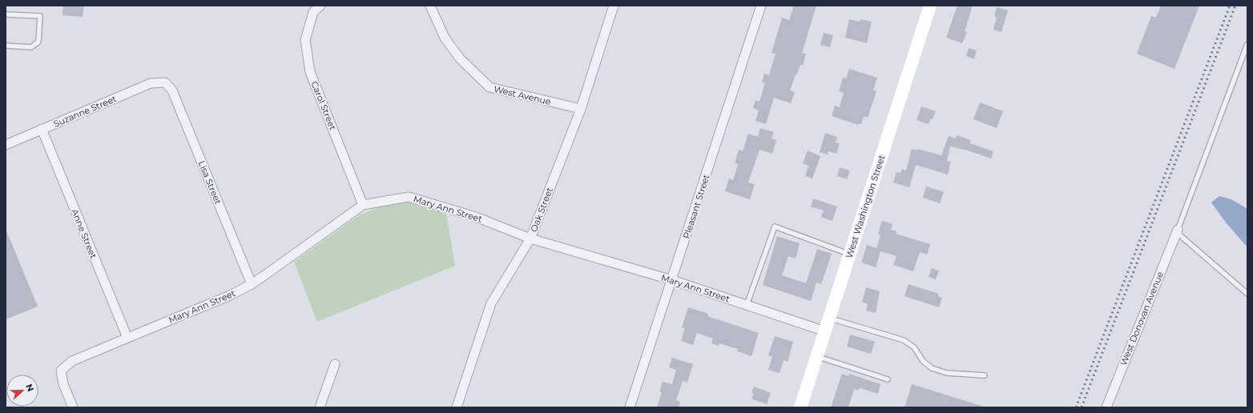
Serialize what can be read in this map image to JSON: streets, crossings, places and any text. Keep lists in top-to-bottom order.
{
  "streets": {
    "main road": ["West Washington Street"],
    "street": [
      "West Avenue",
      "Carol Street",
      "Suzanne Street",
      "Lisa Street",
      "Pleasant Street",
      "Mary Ann Street",
      "Oak Street",
      "Anne Street",
      "West Donovan Avenue"
    ]
  },
  "crossings": [
    ["West Avenue", "Oak Street"],
    ["Carol Street", "Mary Ann Street"],
    ["Suzanne Street", "Lisa Street"],
    ["Suzanne Street", "Anne Street"],
    ["Lisa Street", "Mary Ann Street"],
    ["Pleasant Street", "Mary Ann Street"],
    ["West Washington Street", "Mary Ann Street"],
    ["Mary Ann Street", "Oak Street"],
    ["Mary Ann Street", "Anne Street"]
  ],
  "north": "right"
}
